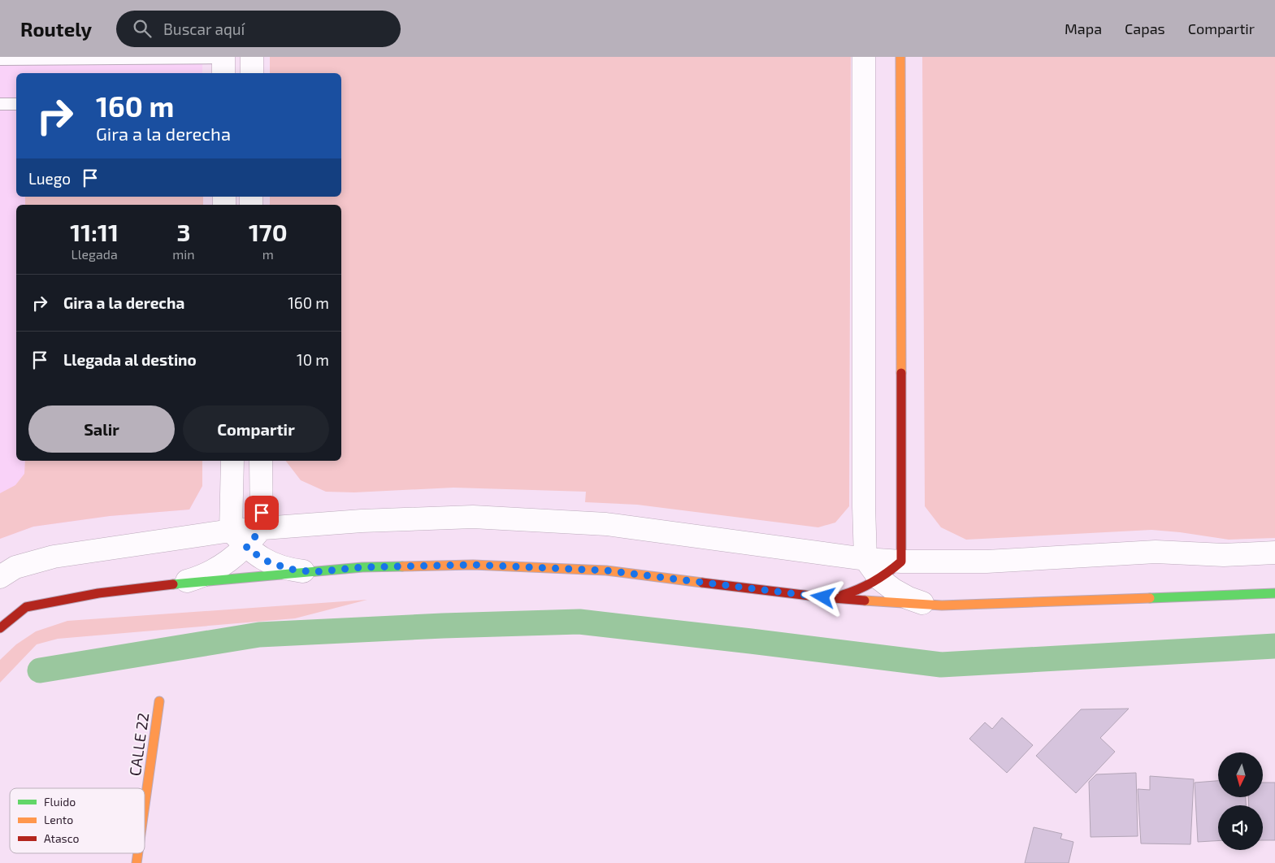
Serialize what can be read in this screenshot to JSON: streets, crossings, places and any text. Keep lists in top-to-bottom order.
{
  "streets": {
    "street": ["CALLE 22"]
  },
  "legend": ["Fluido", "Lento", "Atasco"],
  "north": "bottom",
  "page": {
    "header": "Routely",
    "search": "Buscar aquí",
    "nav": ["Mapa", "Capas", "Compartir"],
    "turn": ["160 m", "Gira a la derecha"],
    "then": "Luego",
    "eta": [
      "11:11",
      "Llegada",
      "3",
      "min",
      "170",
      "m"
    ],
    "list": [
      {
        "name": "Gira a la derecha",
        "value": "160 m"
      },
      {
        "name": "Llegada al destino",
        "value": "10 m"
      }
    ],
    "buttons": ["Salir", "Compartir"]
  }
}
